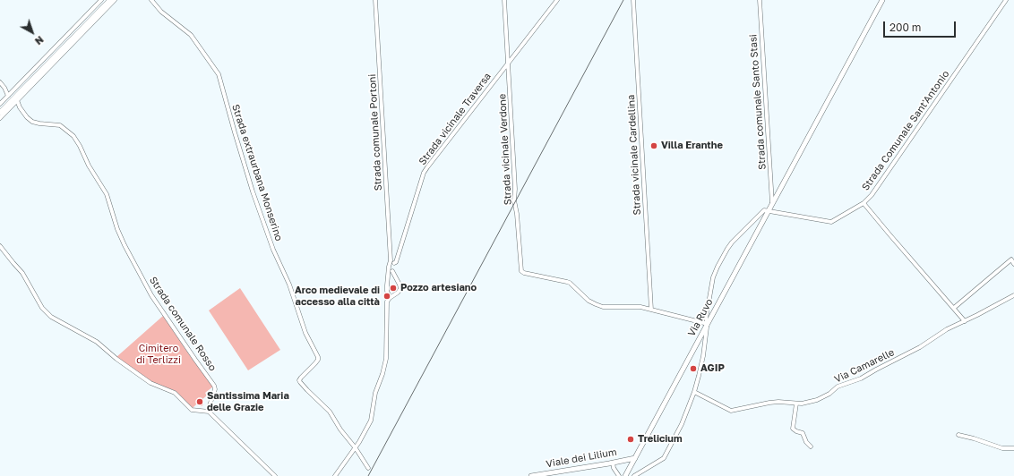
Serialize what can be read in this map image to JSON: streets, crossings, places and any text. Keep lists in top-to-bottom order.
{
  "streets": {
    "main road": ["Via Ruvo", "Viale dei Lilium"],
    "street": [
      "Strada comunale Santo Stasi",
      "Strada vicinale Traversa",
      "Strada Comunale Sant'Antonio",
      "Strada comunale Portoni",
      "Strada vicinale Verdone",
      "Strada vicinale Cardellina",
      "Strada extraurbana Monserino",
      "Strada comunale Rosso",
      "Via Camarelle"
    ]
  },
  "crossings": [
    ["Strada comunale Santo Stasi", "Via Ruvo"],
    ["Strada vicinale Traversa", "Strada comunale Portoni"],
    ["Strada vicinale Traversa", "Strada vicinale Verdone"],
    ["Strada Comunale Sant'Antonio", "Via Ruvo"],
    ["Strada vicinale Verdone", "Strada vicinale Cardellina"],
    ["Strada vicinale Verdone", "Via Ruvo"],
    ["Via Ruvo", "Viale dei Lilium"]
  ],
  "parks": ["Cimitero di Terlizzi"],
  "places": [
    "Villa Eranthe",
    "Pozzo artesiano",
    "Arco medievale di accesso alla città",
    "AGIP",
    "Santissima Maria delle Grazie",
    "Trelicium"
  ],
  "scale_bar": "200 m",
  "north": "bottom right"
}
